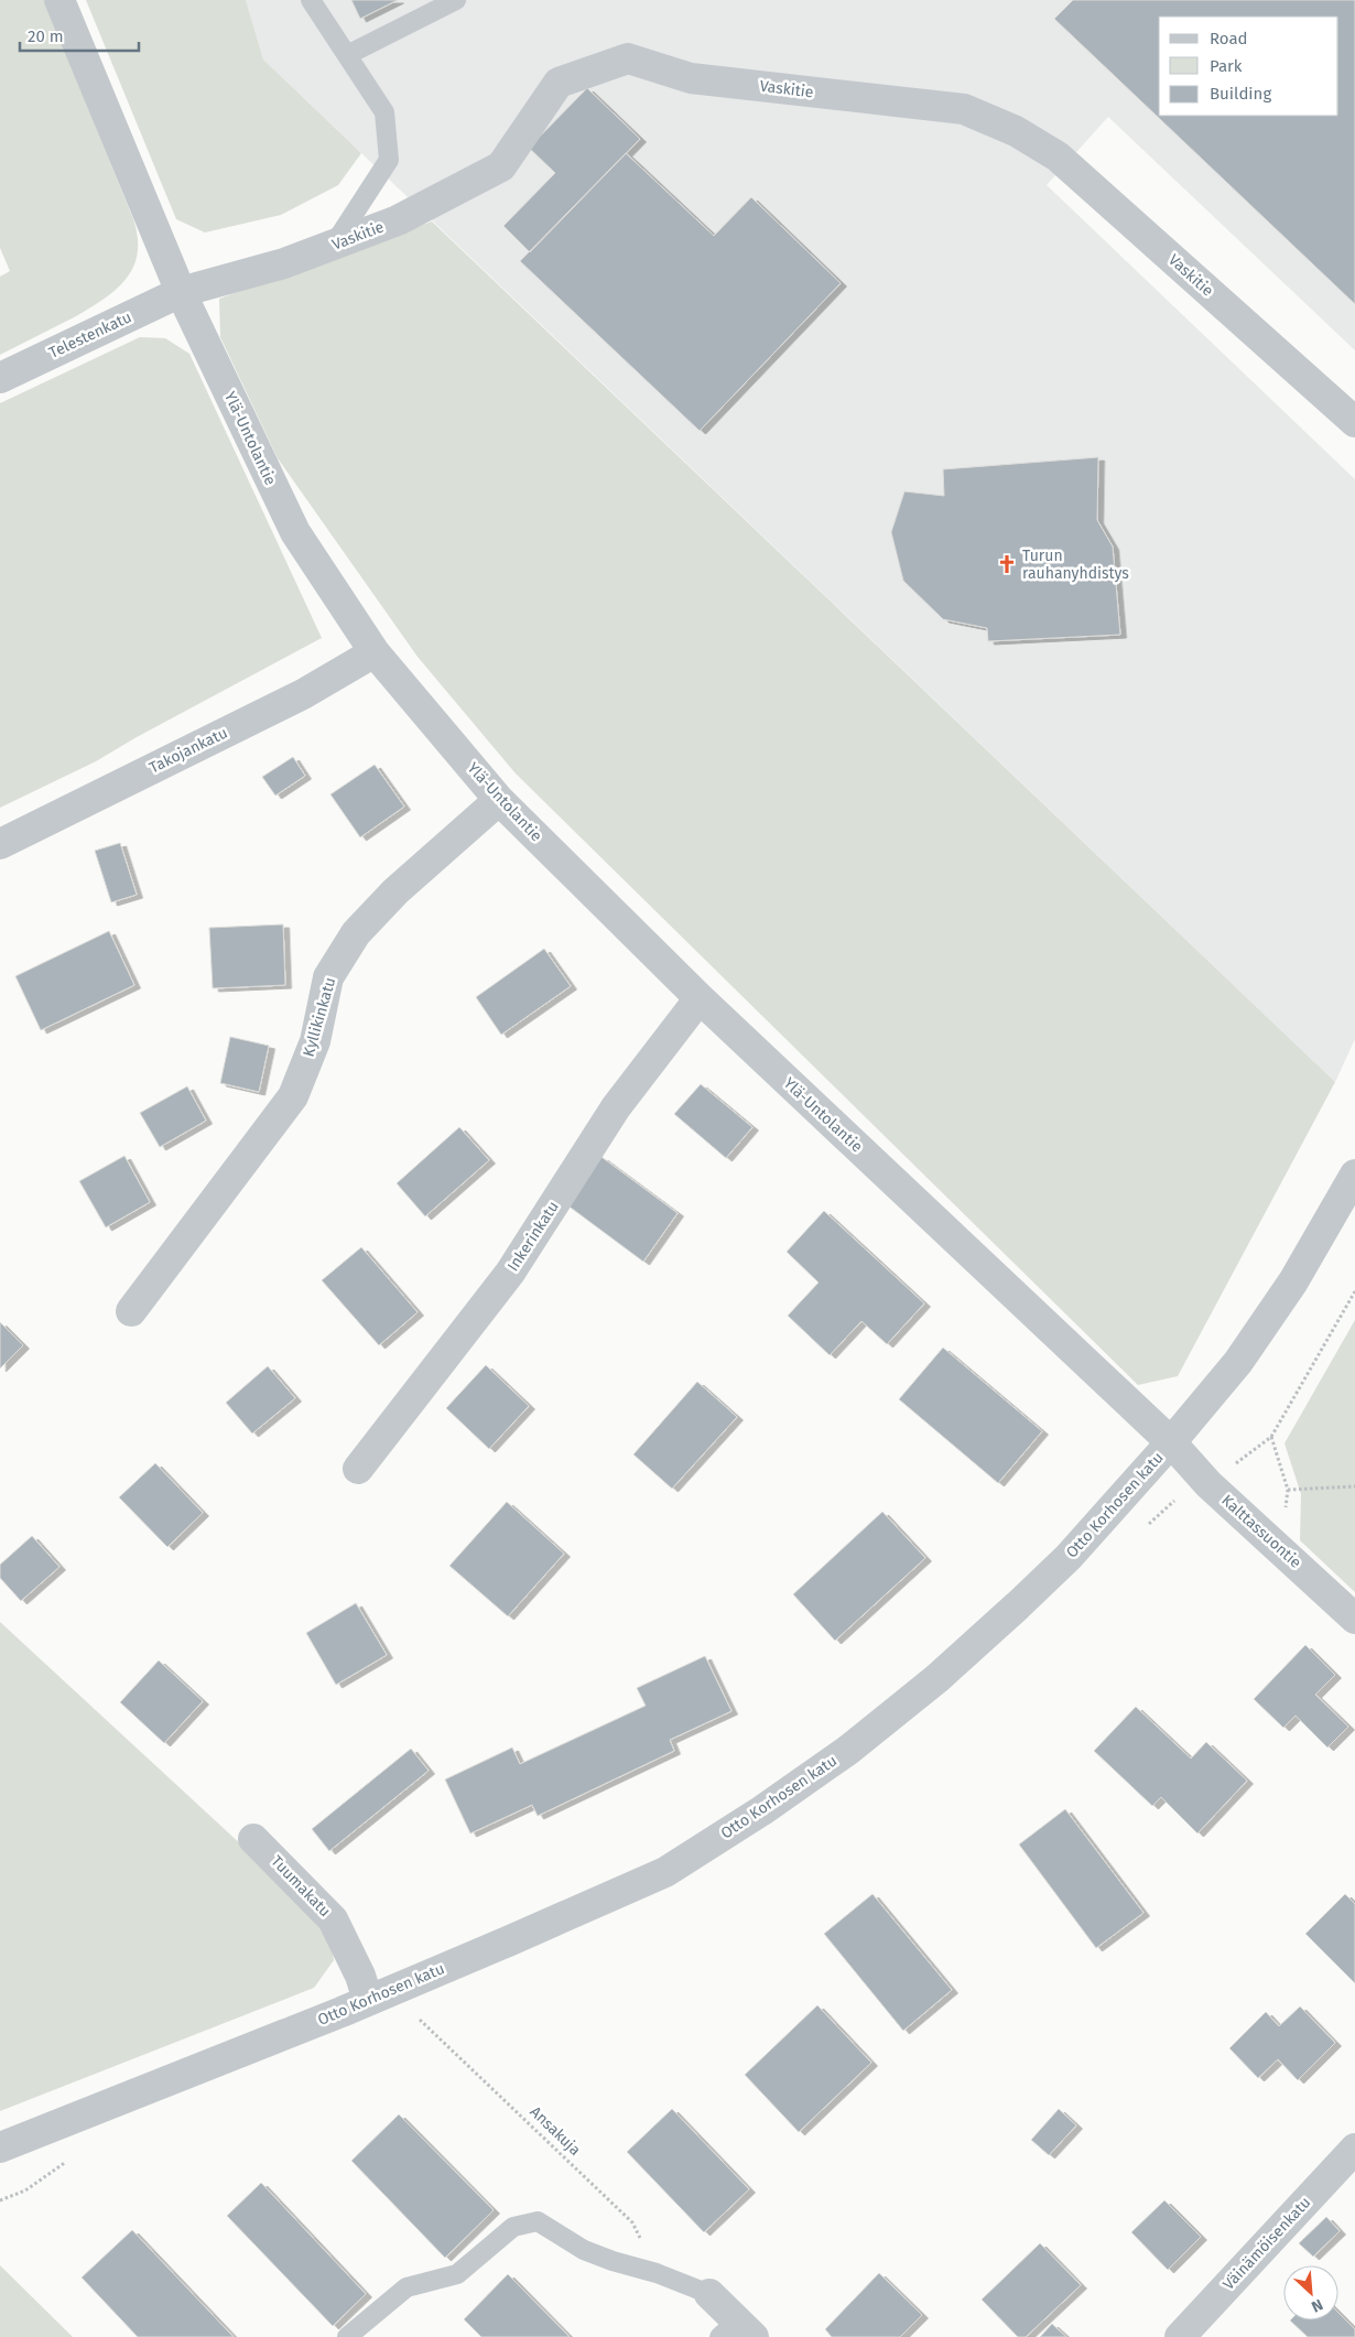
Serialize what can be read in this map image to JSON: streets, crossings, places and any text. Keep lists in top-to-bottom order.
{
  "streets": {
    "street": [
      "Vaskitie",
      "Telestenkatu",
      "Ylä-Untolantie",
      "Takojankatu",
      "Kyllikinkatu",
      "Inkerinkatu",
      "Otto Korhosen katu",
      "Kalttassuontie",
      "Tuumakatu",
      "Väinämöisenkatu"
    ],
    "path": ["Ansakuja"]
  },
  "crossings": [
    ["Vaskitie", "Telestenkatu"],
    ["Vaskitie", "Ylä-Untolantie"],
    ["Telestenkatu", "Ylä-Untolantie"],
    ["Ylä-Untolantie", "Takojankatu"],
    ["Ylä-Untolantie", "Kyllikinkatu"],
    ["Ylä-Untolantie", "Inkerinkatu"],
    ["Ylä-Untolantie", "Otto Korhosen katu"],
    ["Ylä-Untolantie", "Kalttassuontie"],
    ["Otto Korhosen katu", "Kalttassuontie"],
    ["Otto Korhosen katu", "Tuumakatu"]
  ],
  "places": {
    "church": ["Turun rauhanyhdistys"]
  },
  "legend": ["Road", "Park", "Building"],
  "scale_bar": "20 m",
  "north": "bottom right"
}
